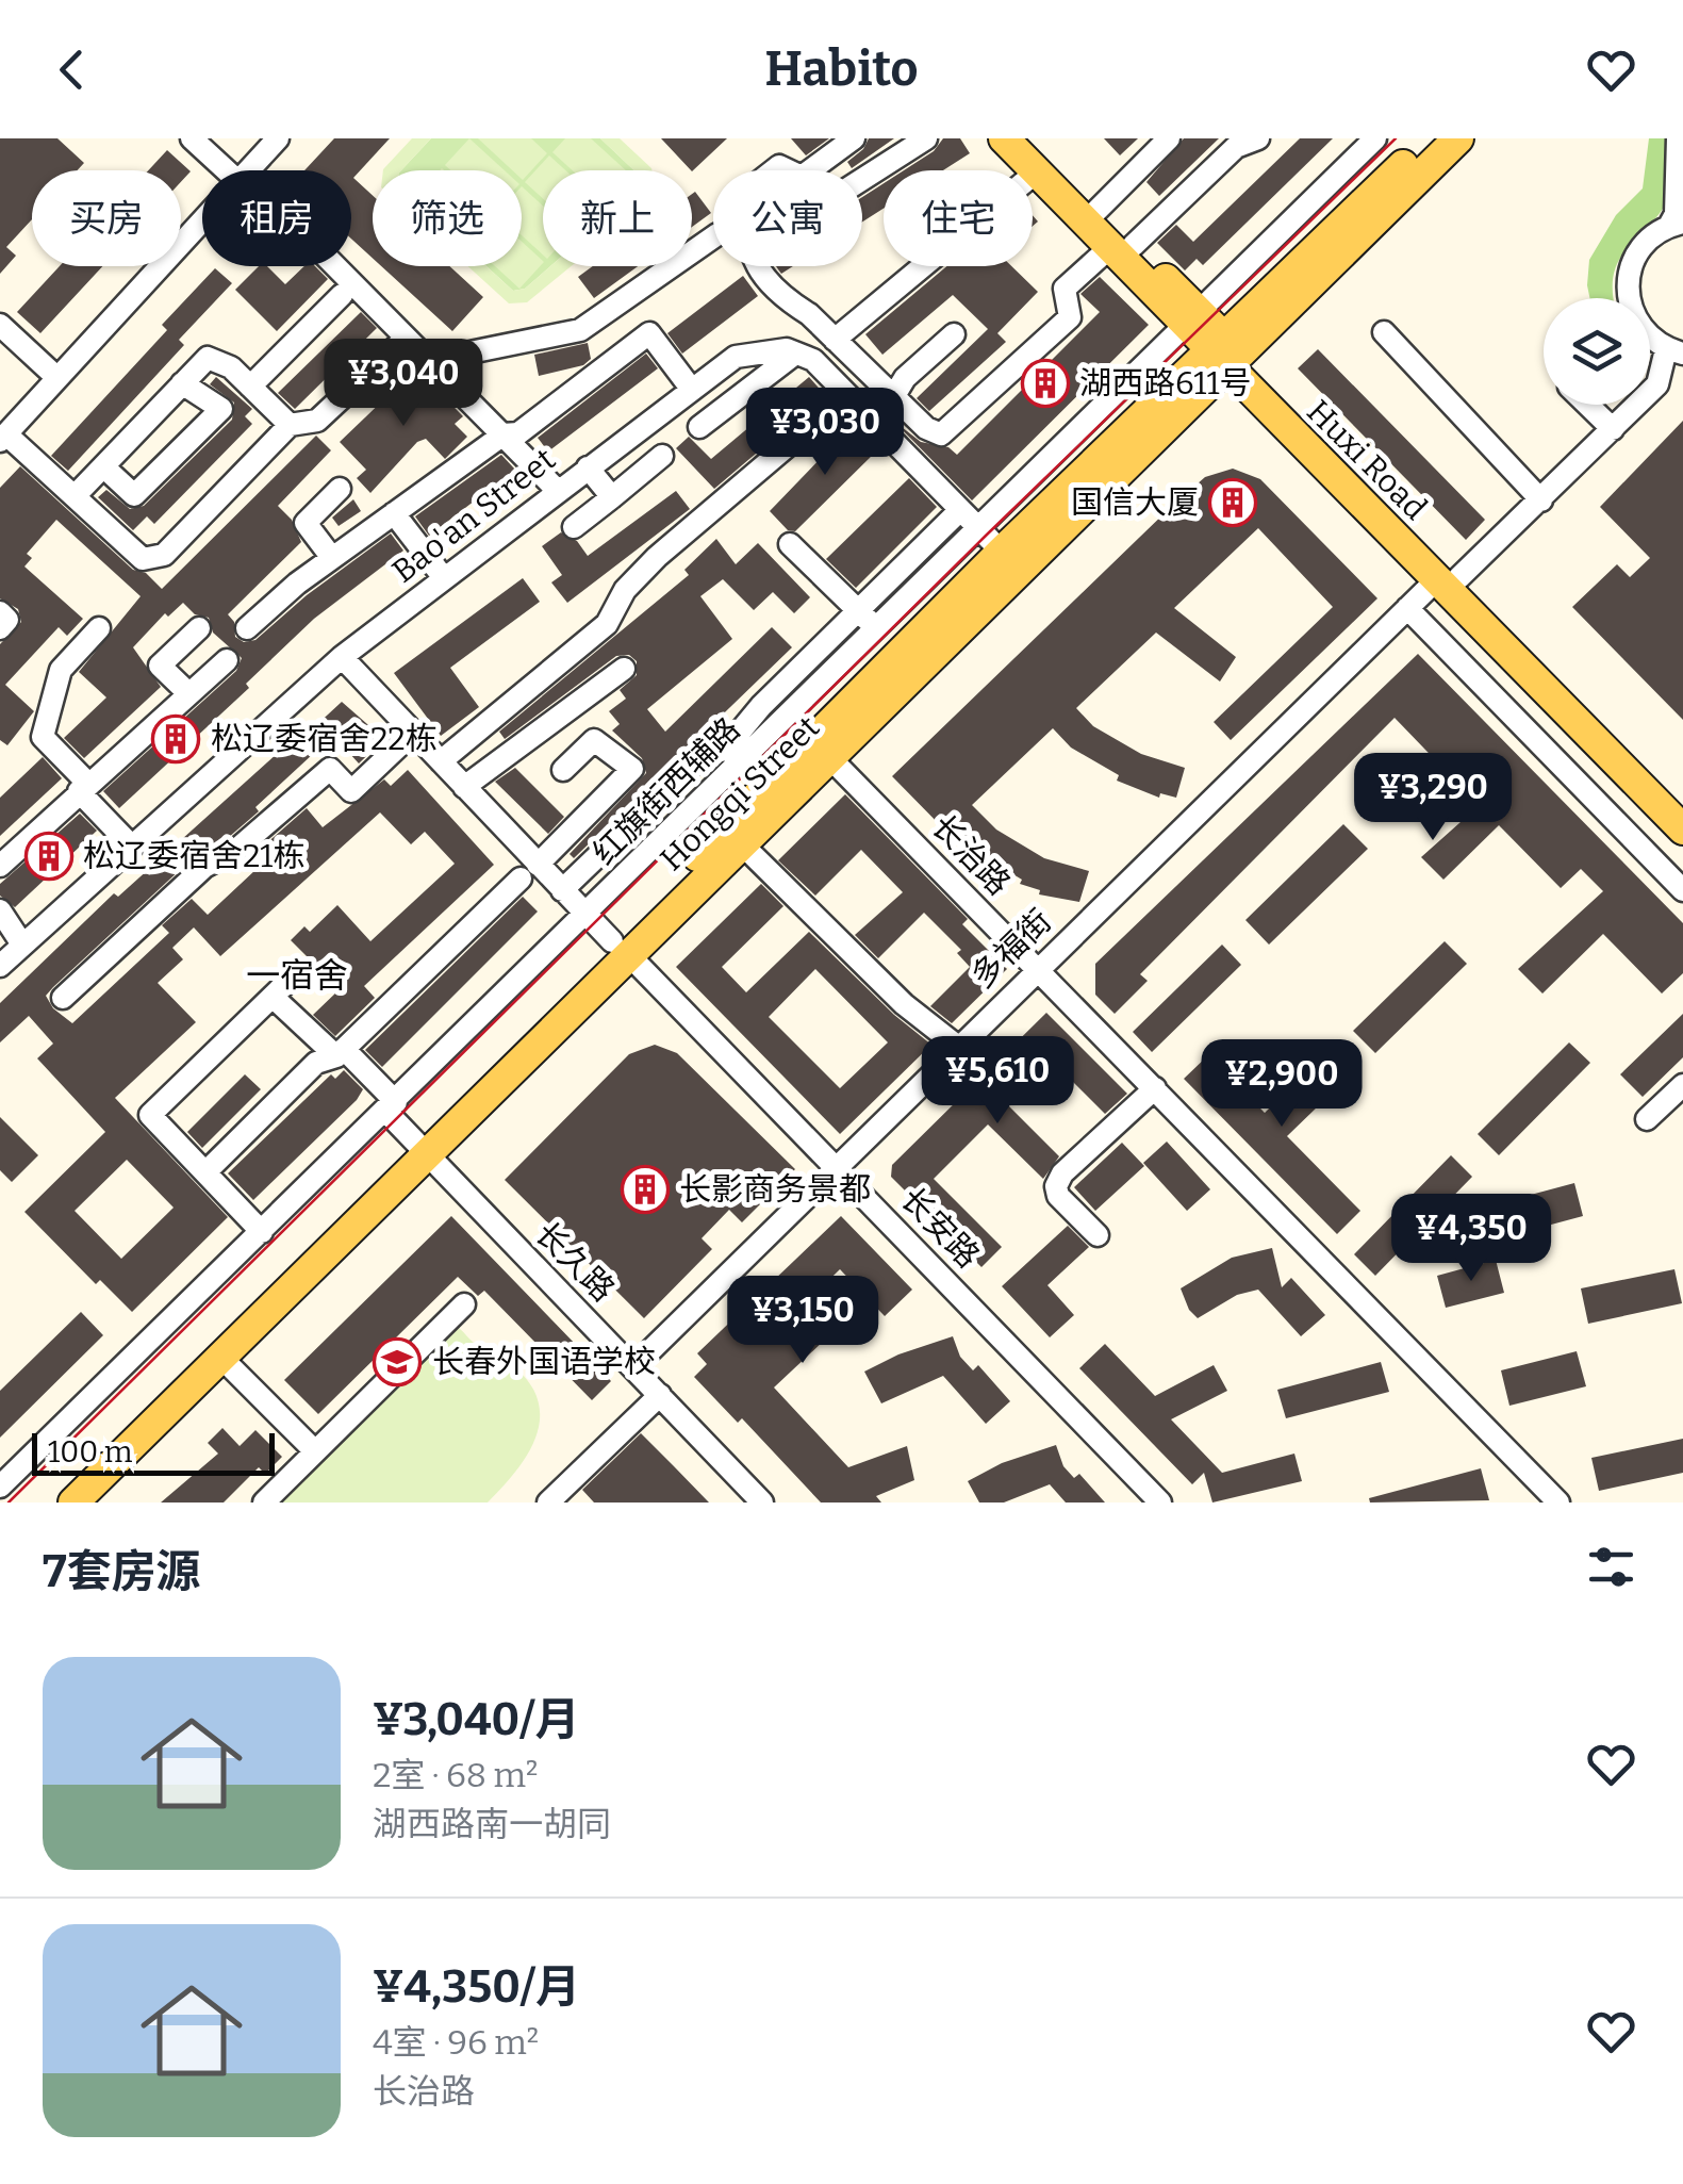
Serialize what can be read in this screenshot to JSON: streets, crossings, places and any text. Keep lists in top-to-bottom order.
{
  "streets": {
    "main road": ["Huxi Road", "Hongqi Street"],
    "street": [
      "Bao'an Street",
      "红旗街西辅路",
      "长治路",
      "多福街",
      "长安路",
      "长久路"
    ]
  },
  "crossings": [
    ["Huxi Road", "红旗街西辅路"],
    ["Huxi Road", "Hongqi Street"],
    ["Huxi Road", "多福街"],
    ["Bao'an Street", "长安路"],
    ["红旗街西辅路", "长安路"],
    ["红旗街西辅路", "长久路"],
    ["Hongqi Street", "长治路"],
    ["Hongqi Street", "长安路"],
    ["Hongqi Street", "长久路"],
    ["长治路", "多福街"],
    ["多福街", "长安路"],
    ["多福街", "长久路"]
  ],
  "districts": ["一宿舍"],
  "places": {
    "building": [
      "湖西路611号",
      "国信大厦",
      "松辽委宿舍22栋",
      "松辽委宿舍21栋",
      "长影商务景都"
    ],
    "school or university": ["长春外国语学校"]
  },
  "scale_bar": "100 m",
  "page": {
    "header": "Habito",
    "chip": [
      "买房",
      "租房",
      "筛选",
      "新上",
      "公寓",
      "住宅"
    ],
    "price": [
      "¥3,040",
      "¥3,030",
      "¥3,290",
      "¥5,610",
      "¥2,900",
      "¥4,350",
      "¥3,150"
    ],
    "scale": "100 m",
    "heading": "7套房源",
    "list": [
      {
        "name": "¥3,040/月",
        "note": "2室 · 68 m² · 湖西路南一胡同"
      },
      {
        "name": "¥4,350/月",
        "note": "4室 · 96 m² · 长治路"
      }
    ]
  }
}
